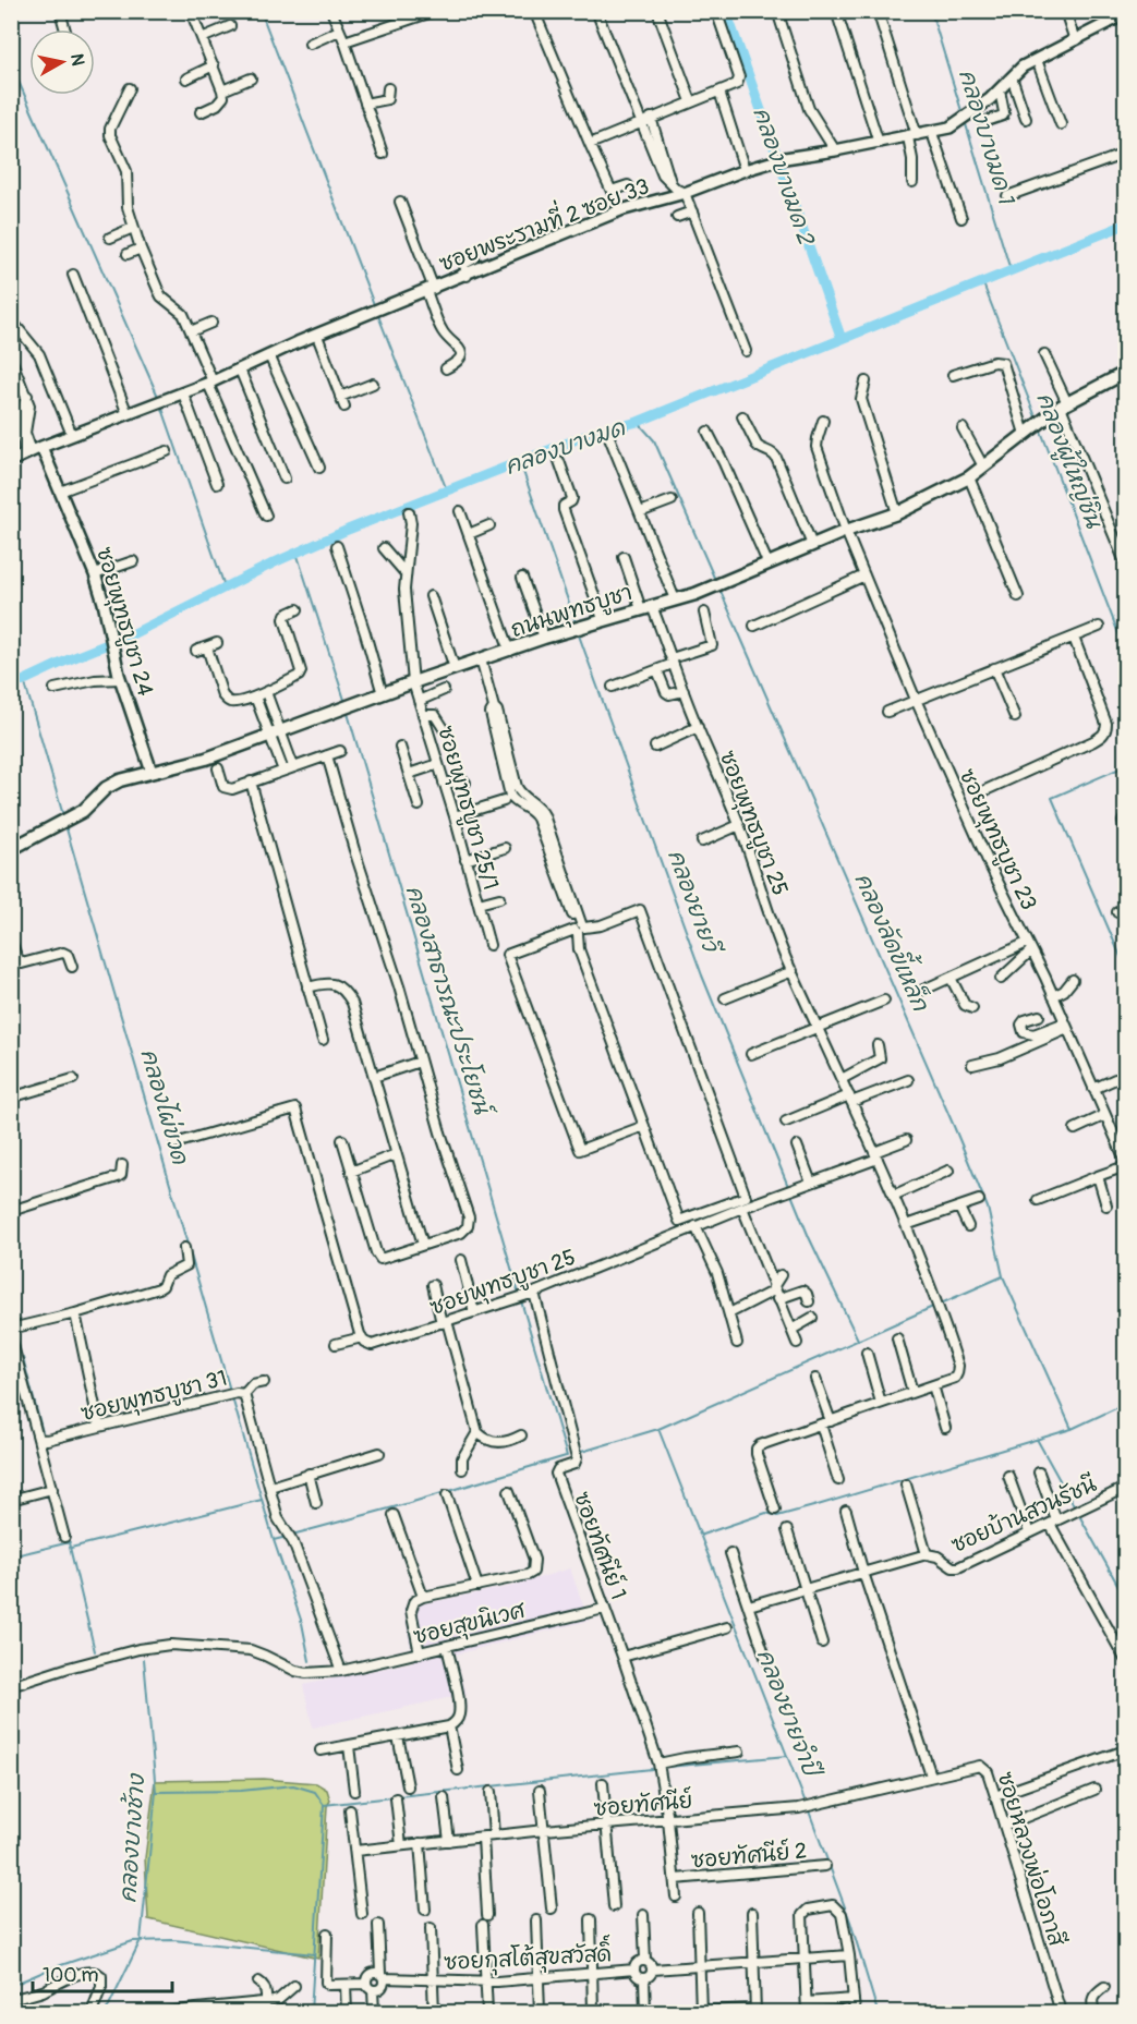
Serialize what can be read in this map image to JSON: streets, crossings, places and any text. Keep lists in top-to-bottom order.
{
  "streets": {
    "main road": ["ถนนพุทธบูชา"],
    "street": [
      "ซอยพระรามที่ 2 ซอย 33",
      "ซอยพุทธบูชา 24",
      "ซอยพุทธบูชา 25/1",
      "ซอยพุทธบูชา 25",
      "ซอยพุทธบูชา 23",
      "ซอยพุทธบูชา 31",
      "ซอยบ้านสวนรัชนี",
      "ซอยทัศนีย์ 1",
      "ซอยสุขนิเวศ",
      "ซอยทัศนีย์",
      "ซอยทัศนีย์ 2",
      "ซอยหลวงพ่อโอภาสี",
      "ซอยกุสโต้สุขสวัสดิ์"
    ]
  },
  "crossings": [
    ["ซอยพระรามที่ 2 ซอย 33", "ซอยพุทธบูชา 24"],
    ["ถนนพุทธบูชา", "ซอยพุทธบูชา 24"],
    ["ถนนพุทธบูชา", "ซอยพุทธบูชา 25/1"],
    ["ถนนพุทธบูชา", "ซอยพุทธบูชา 25"],
    ["ถนนพุทธบูชา", "ซอยพุทธบูชา 23"],
    ["ซอยพุทธบูชา 25", "ซอยทัศนีย์ 1"],
    ["ซอยพุทธบูชา 31", "ซอยสุขนิเวศ"],
    ["ซอยทัศนีย์ 1", "ซอยสุขนิเวศ"],
    ["ซอยทัศนีย์ 1", "ซอยทัศนีย์"],
    ["ซอยทัศนีย์ 1", "ซอยทัศนีย์ 2"],
    ["ซอยทัศนีย์", "ซอยทัศนีย์ 2"],
    ["ซอยทัศนีย์", "ซอยหลวงพ่อโอภาสี"]
  ],
  "water": [
    "คลองบางมด 1",
    "คลองบางมด 2",
    "คลองบางมด",
    "คลองผู้ใหญ่ชิน",
    "คลองยายวี",
    "คลองลัดขี้เหล็ก",
    "คลองสาธารณะประโยชน์",
    "คลองไผ่ขวด",
    "คลองยายจำปี",
    "คลองบางช้าง"
  ],
  "scale_bar": "100 m",
  "north": "right"
}
